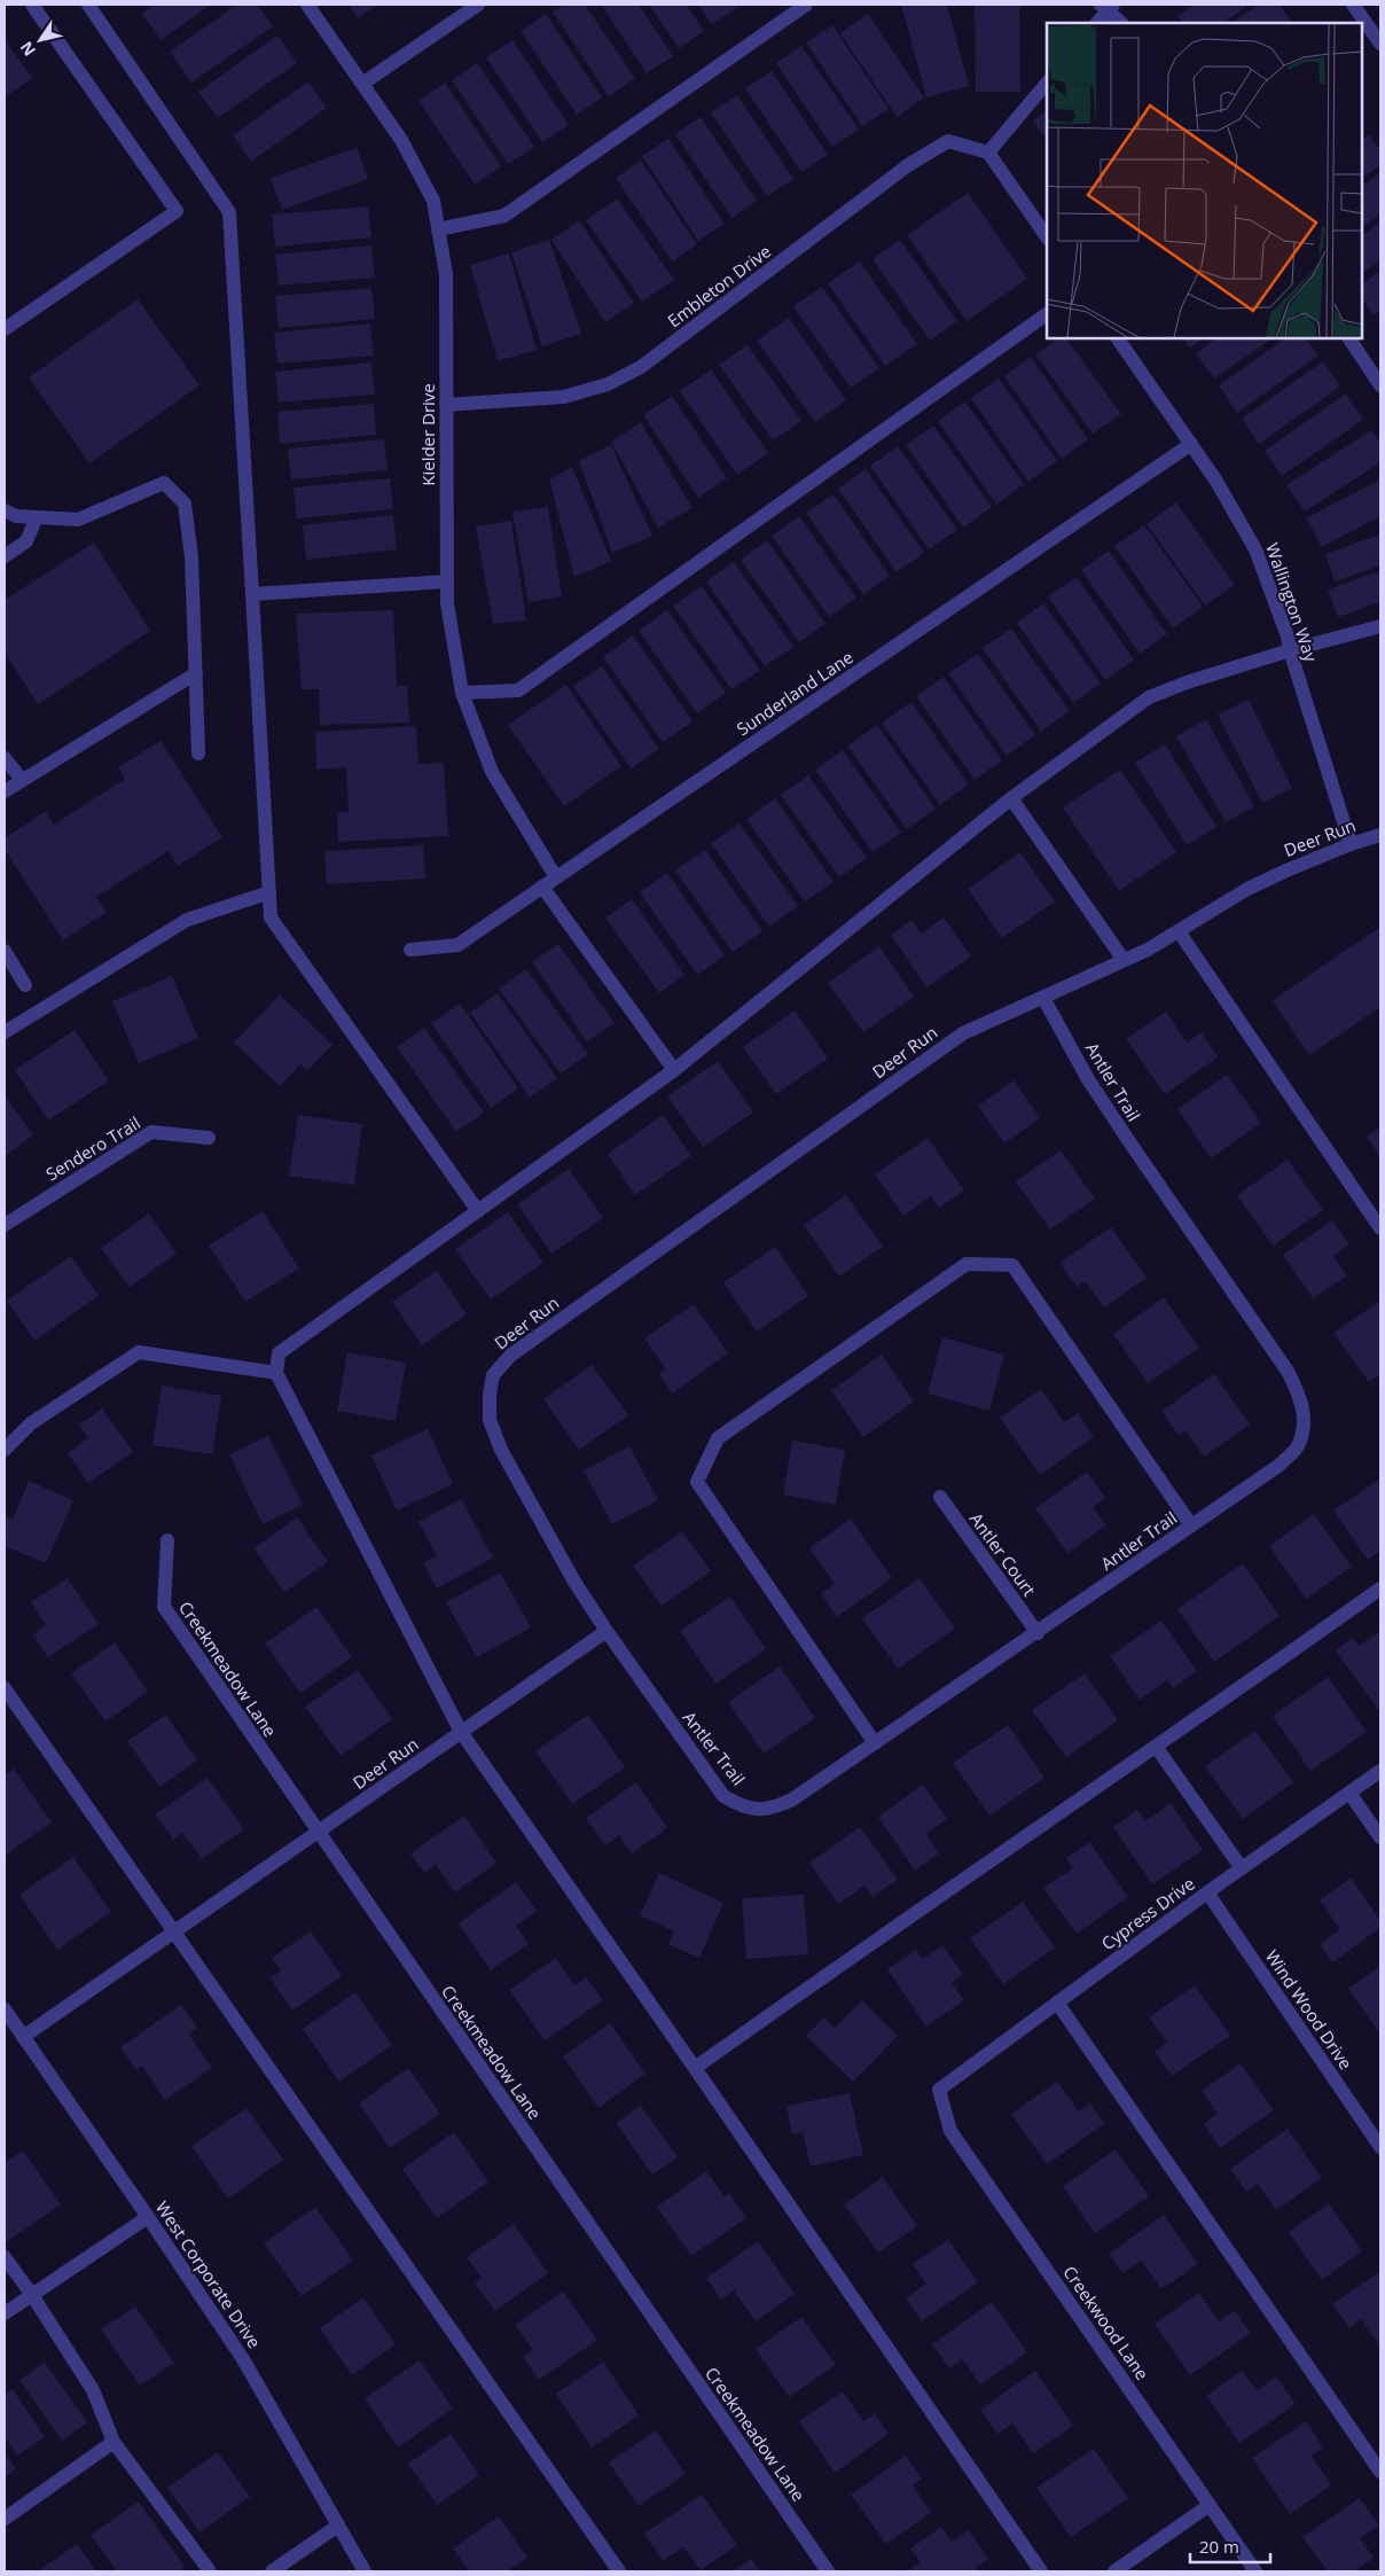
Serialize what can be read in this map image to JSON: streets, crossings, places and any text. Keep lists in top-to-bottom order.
{
  "streets": {
    "street": [
      "Embleton Drive",
      "Kielder Drive",
      "Wallington Way",
      "Sunderland Lane",
      "Deer Run",
      "Antler Trail",
      "Sendero Trail",
      "Antler Court",
      "Creekmeadow Lane",
      "Cypress Drive",
      "Wind Wood Drive",
      "West Corporate Drive",
      "Creekwood Lane"
    ]
  },
  "crossings": [
    ["Embleton Drive", "Kielder Drive"],
    ["Kielder Drive", "Sunderland Lane"],
    ["Wallington Way", "Sunderland Lane"],
    ["Wallington Way", "Deer Run"],
    ["Deer Run", "Antler Trail"],
    ["Deer Run", "Creekmeadow Lane"],
    ["Deer Run", "West Corporate Drive"],
    ["Antler Trail", "Antler Court"],
    ["Cypress Drive", "Wind Wood Drive"],
    ["Cypress Drive", "Creekwood Lane"]
  ],
  "scale_bar": "20 m",
  "north": "bottom left"
}
